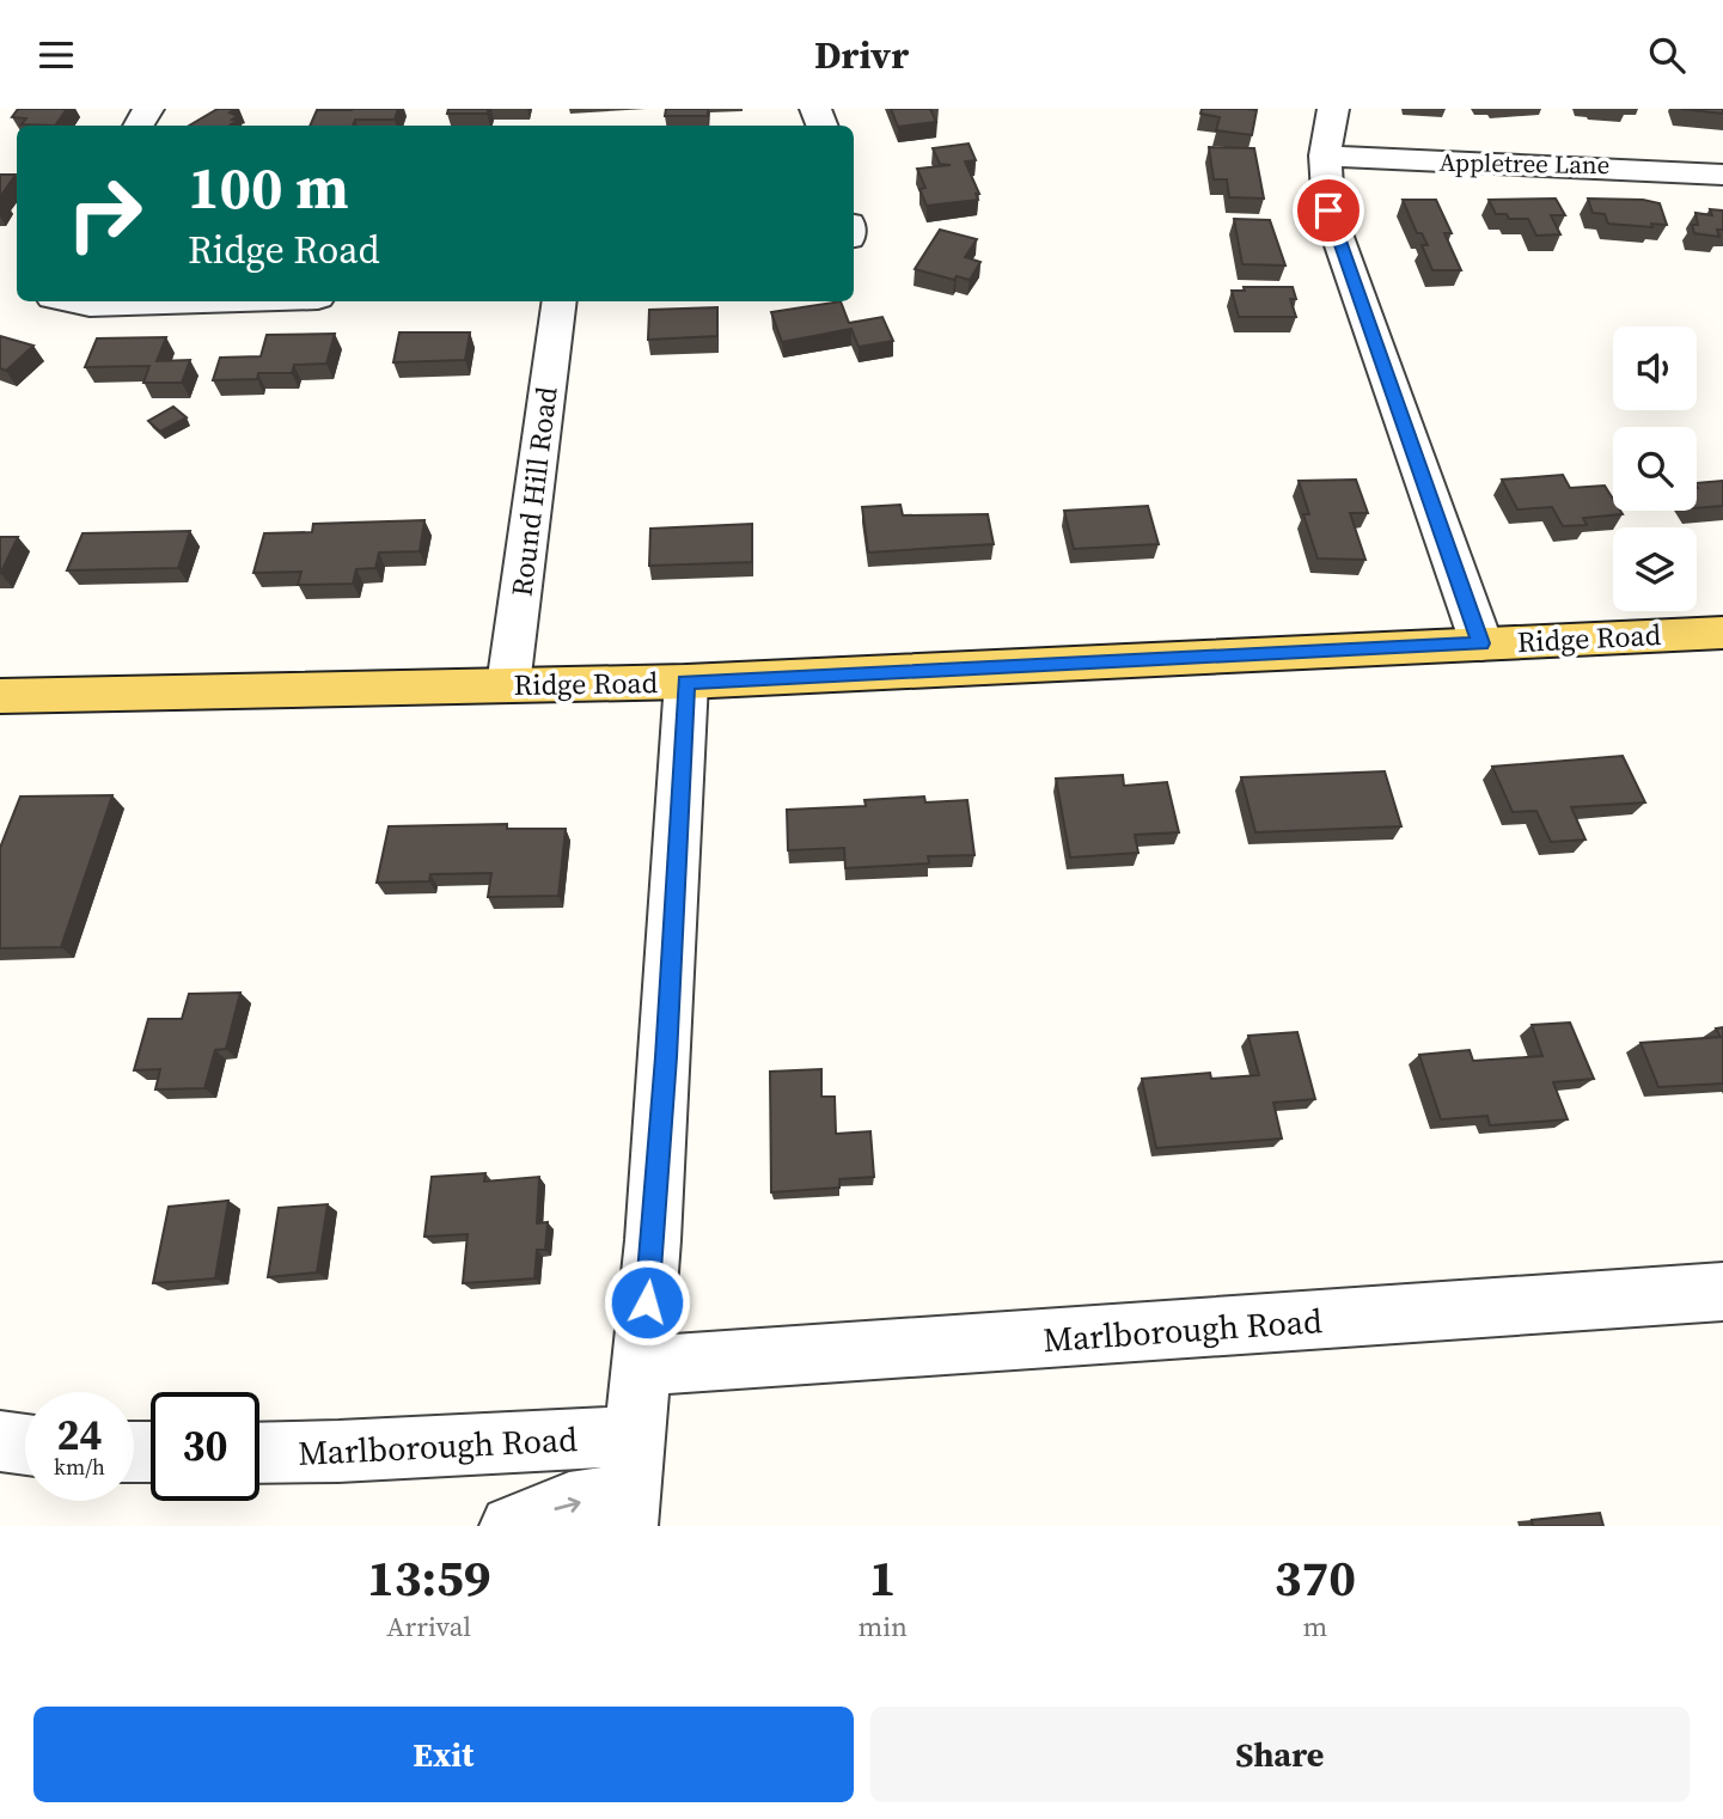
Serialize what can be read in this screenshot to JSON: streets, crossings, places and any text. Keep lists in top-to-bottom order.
{
  "streets": {
    "main road": ["Ridge Road"],
    "street": ["Appletree Lane", "Round Hill Road", "Marlborough Road"]
  },
  "crossings": [
    ["Round Hill Road", "Ridge Road"]
  ],
  "page": {
    "header": "Drivr",
    "turn": ["100 m", "Ridge Road"],
    "speed": "24 km/h",
    "limit": "30",
    "eta": [
      "13:59",
      "Arrival",
      "1",
      "min",
      "370",
      "m"
    ],
    "buttons": ["Exit", "Share"]
  }
}
